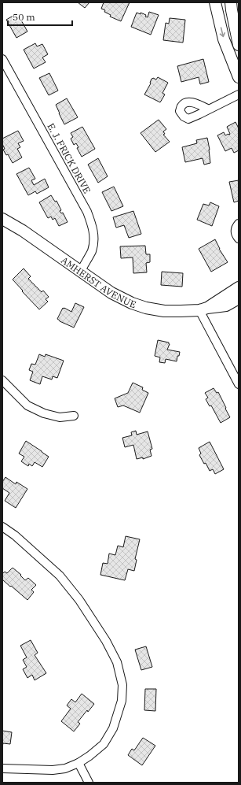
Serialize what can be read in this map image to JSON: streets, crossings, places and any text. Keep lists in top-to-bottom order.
{
  "streets": {
    "street": ["E. J. FRICK DRIVE", "AMHERST AVENUE"]
  },
  "crossings": [
    ["E. J. FRICK DRIVE", "AMHERST AVENUE"]
  ],
  "scale_bar": "50 m"
}
